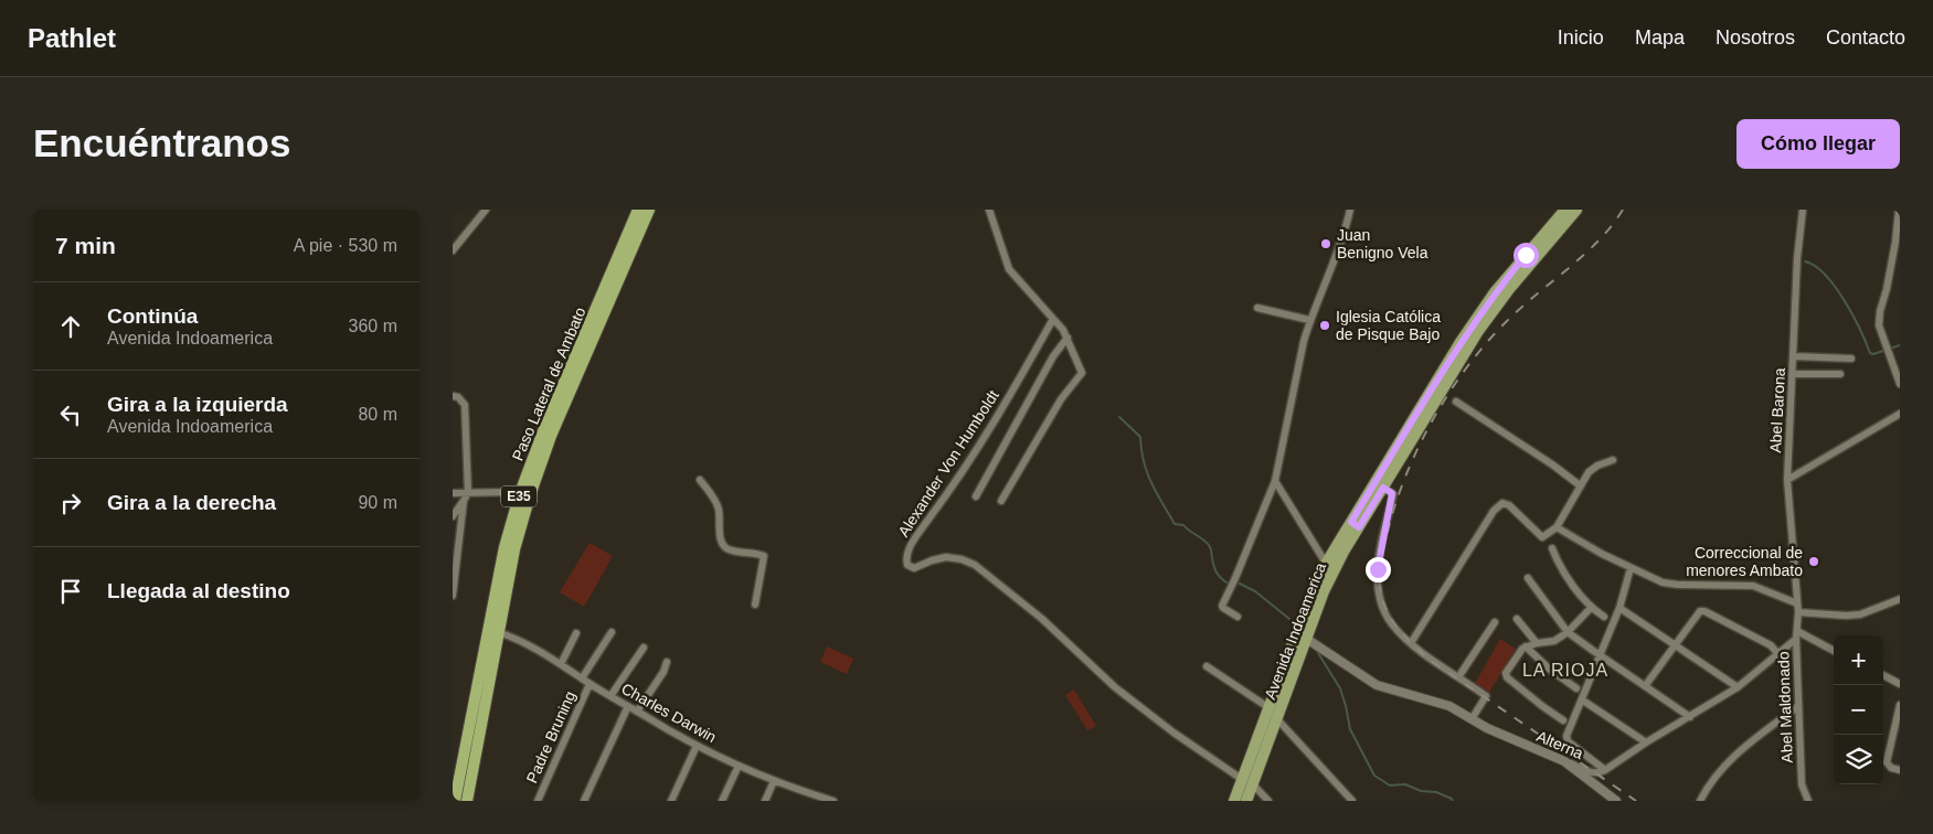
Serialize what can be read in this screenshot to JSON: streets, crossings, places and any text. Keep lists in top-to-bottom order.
{
  "streets": {
    "highway": ["Paso Lateral de Ambato", "E35"],
    "main road": ["Avenida Indoamerica"],
    "street": [
      "Abel Barona",
      "Alexander Von Humboldt",
      "Abel Maldonado",
      "Charles Darwin",
      "Padre Bruning",
      "Alterna"
    ]
  },
  "crossings": [
    ["Paso Lateral de Ambato", "Charles Darwin"],
    ["Abel Barona", "Abel Maldonado"],
    ["Alexander Von Humboldt", "Avenida Indoamerica"],
    ["Avenida Indoamerica", "Alterna"],
    ["Charles Darwin", "Padre Bruning"]
  ],
  "districts": ["LA RIOJA"],
  "places": ["Juan Benigno Vela", "Iglesia Católica de Pisque Bajo", "Correccional de menores Ambato"],
  "page": {
    "header": "Pathlet",
    "nav": [
      "Inicio",
      "Mapa",
      "Nosotros",
      "Contacto"
    ],
    "buttons": "Cómo llegar",
    "title": "Encuéntranos",
    "heading": ["7 min", "A pie · 530 m"],
    "list": [
      ["Continúa", "Avenida Indoamerica", "360 m"],
      ["Gira a la izquierda", "Avenida Indoamerica", "80 m"],
      ["Gira a la derecha", "90 m"],
      "Llegada al destino"
    ],
    "map_buttons": ["+", "−"]
  }
}
